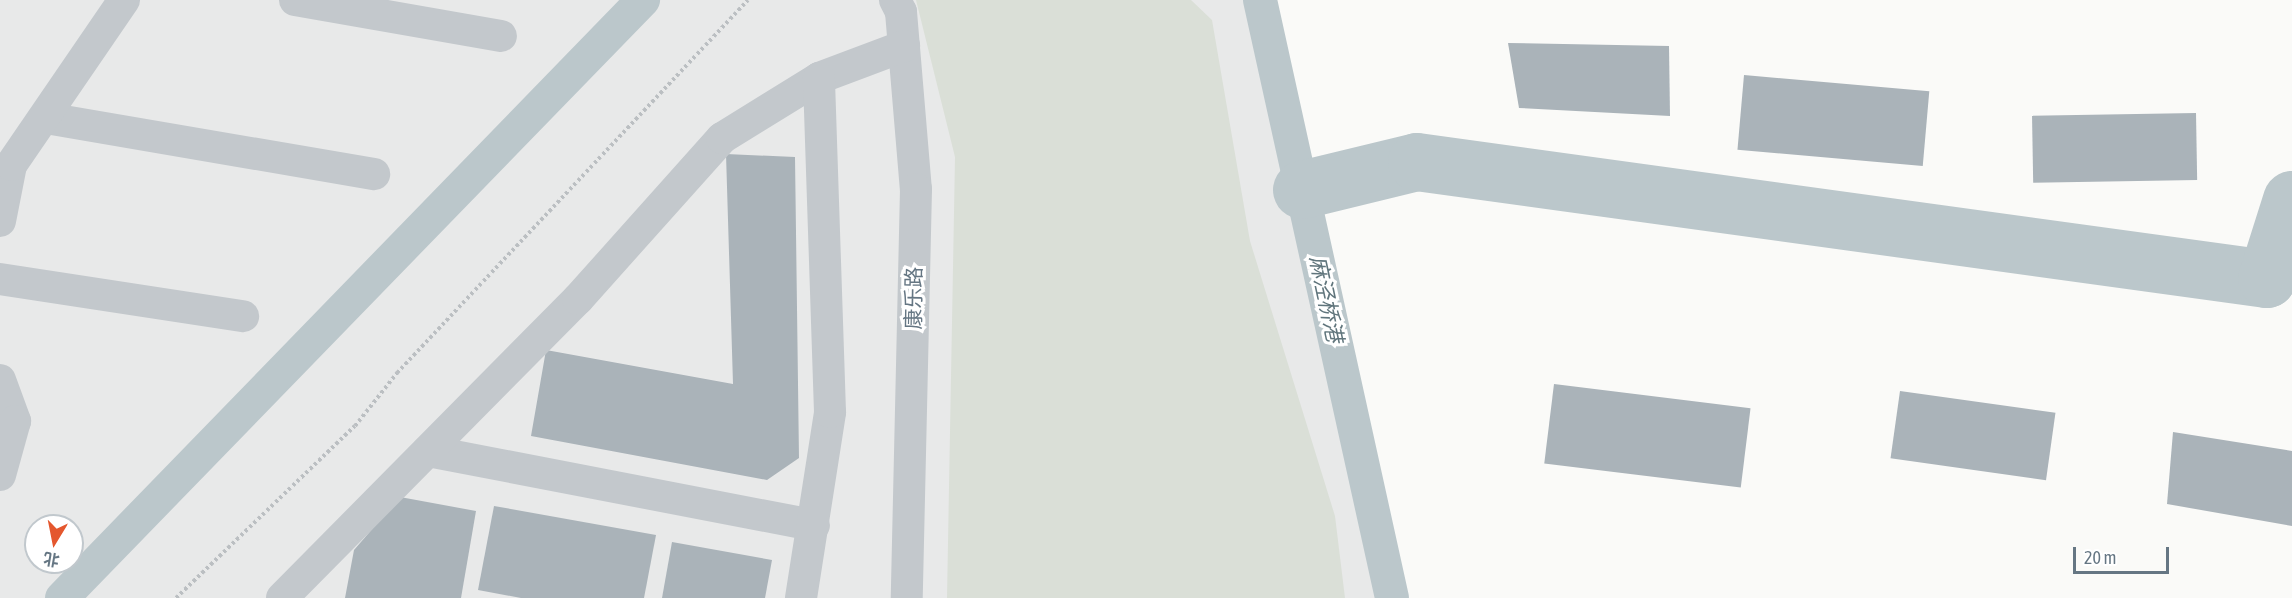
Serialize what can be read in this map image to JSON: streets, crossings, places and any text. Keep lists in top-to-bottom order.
{
  "streets": {
    "street": ["康乐路"]
  },
  "water": ["麻泾桥港"],
  "scale_bar": "20 m",
  "north": "bottom"
}
